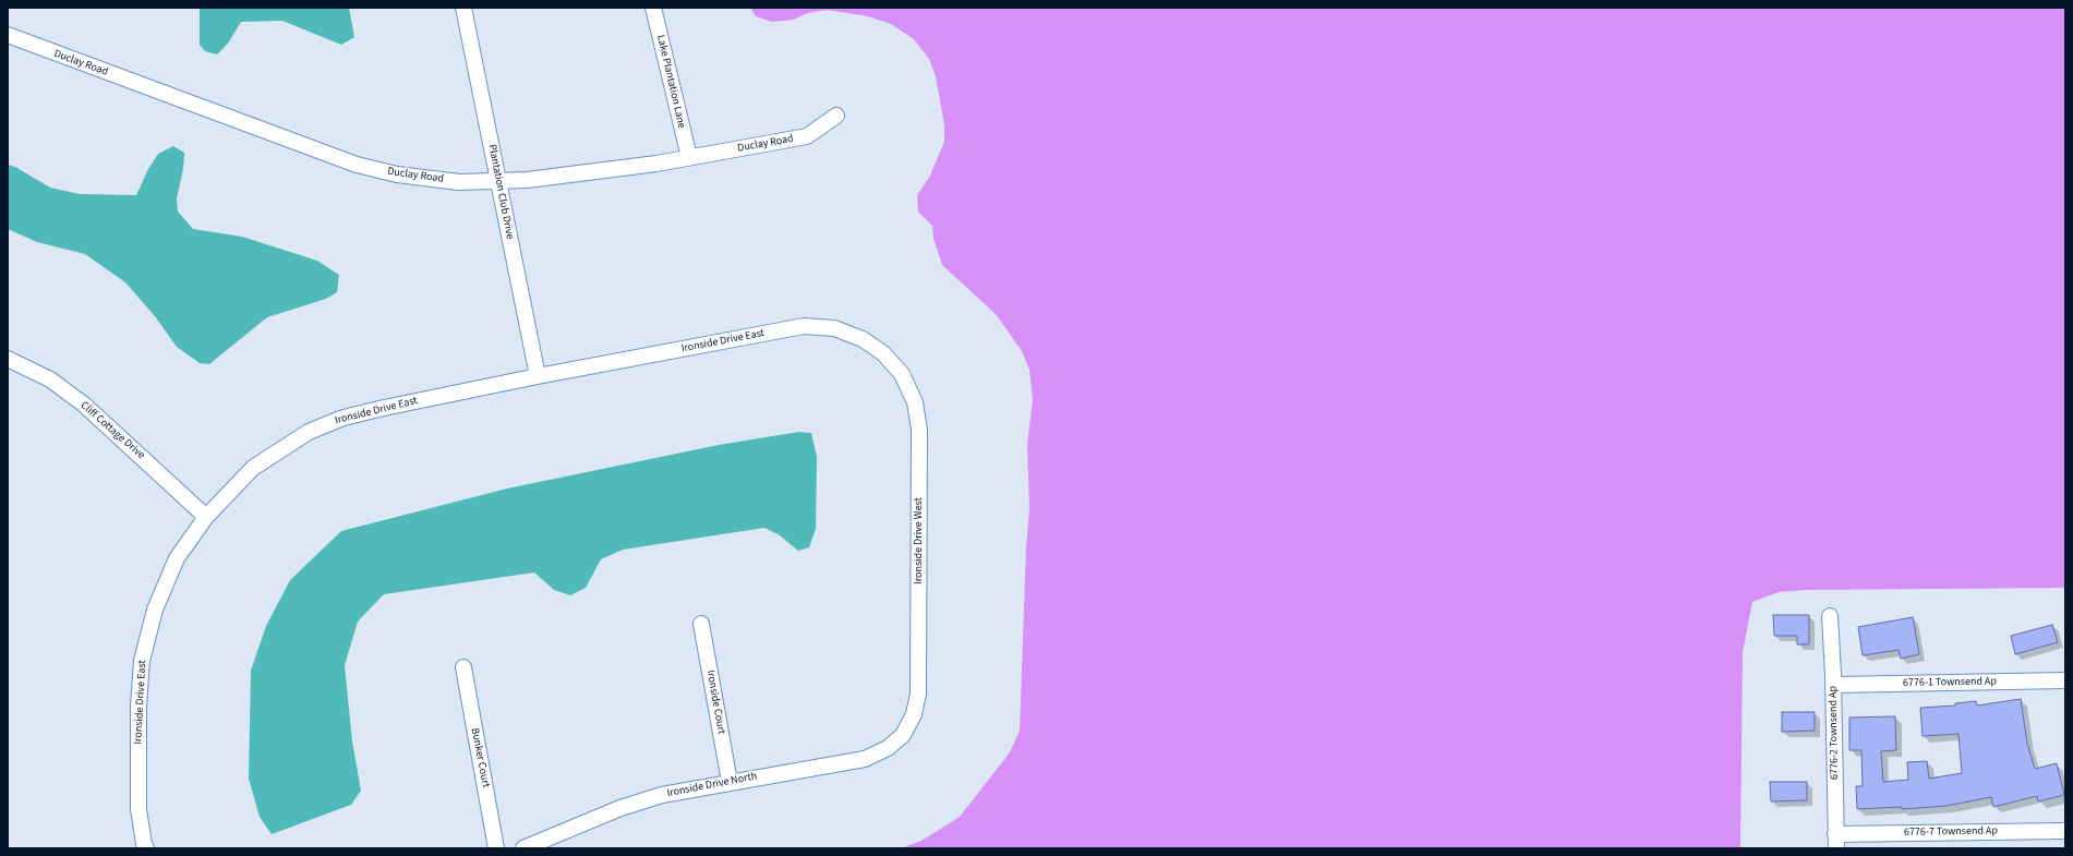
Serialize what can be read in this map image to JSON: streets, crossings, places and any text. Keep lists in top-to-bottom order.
{
  "streets": {
    "street": [
      "Duclay Road",
      "Lake Plantation Lane",
      "Plantation Club Drive",
      "Ironside Drive East",
      "Cliff Cottage Drive",
      "Ironside Drive West",
      "6776-1 Townsend Ap",
      "Ironside Court",
      "6776-2 Townsend Ap",
      "Bunker Court",
      "Ironside Drive North",
      "6776-7 Townsend Ap"
    ]
  },
  "crossings": [
    ["Duclay Road", "Lake Plantation Lane"],
    ["Duclay Road", "Plantation Club Drive"],
    ["Plantation Club Drive", "Ironside Drive East"],
    ["Ironside Drive East", "Cliff Cottage Drive"],
    ["Ironside Drive East", "Ironside Drive West"],
    ["Ironside Drive West", "Ironside Drive North"],
    ["6776-1 Townsend Ap", "6776-2 Townsend Ap"],
    ["Ironside Court", "Ironside Drive North"],
    ["6776-2 Townsend Ap", "6776-7 Townsend Ap"]
  ]
}
